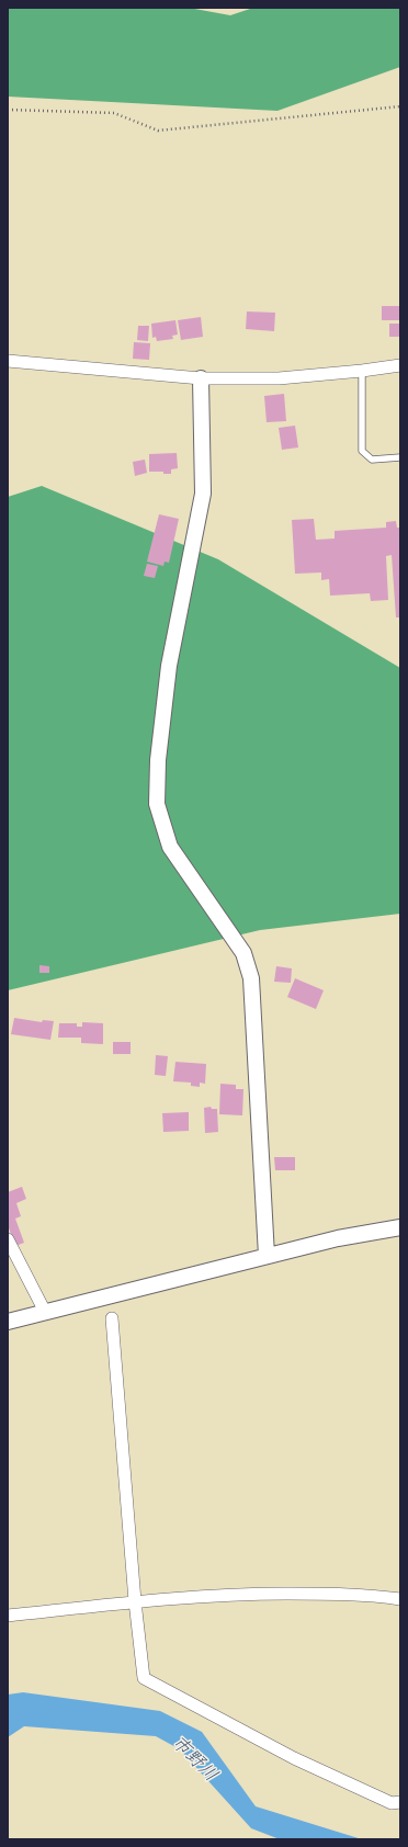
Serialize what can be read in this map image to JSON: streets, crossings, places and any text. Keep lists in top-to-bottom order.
{
  "water": ["市野川"]
}
